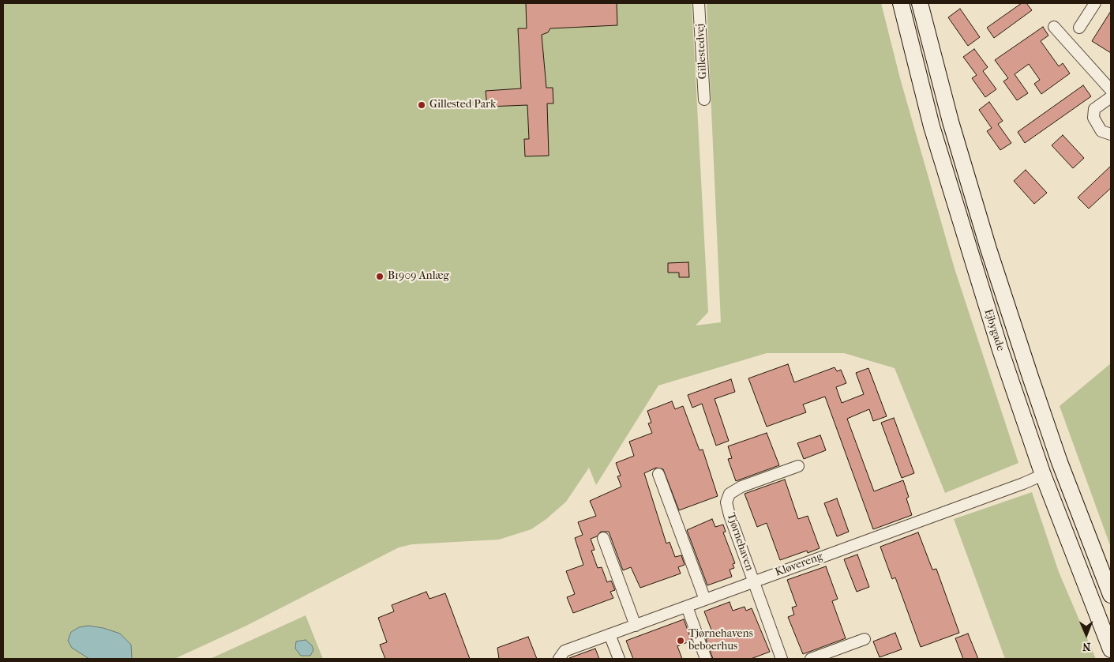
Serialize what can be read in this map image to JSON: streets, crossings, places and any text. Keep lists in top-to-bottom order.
{
  "streets": {
    "main road": ["Ejbygade"],
    "street": ["Gillestedvej", "Tjørnehaven", "Kløvereng"]
  },
  "crossings": [
    ["Ejbygade", "Kløvereng"],
    ["Tjørnehaven", "Kløvereng"]
  ],
  "places": ["Gillested Park", "B1909 Anlæg", "Tjørnehavens beboerhus"],
  "north": "bottom"
}
